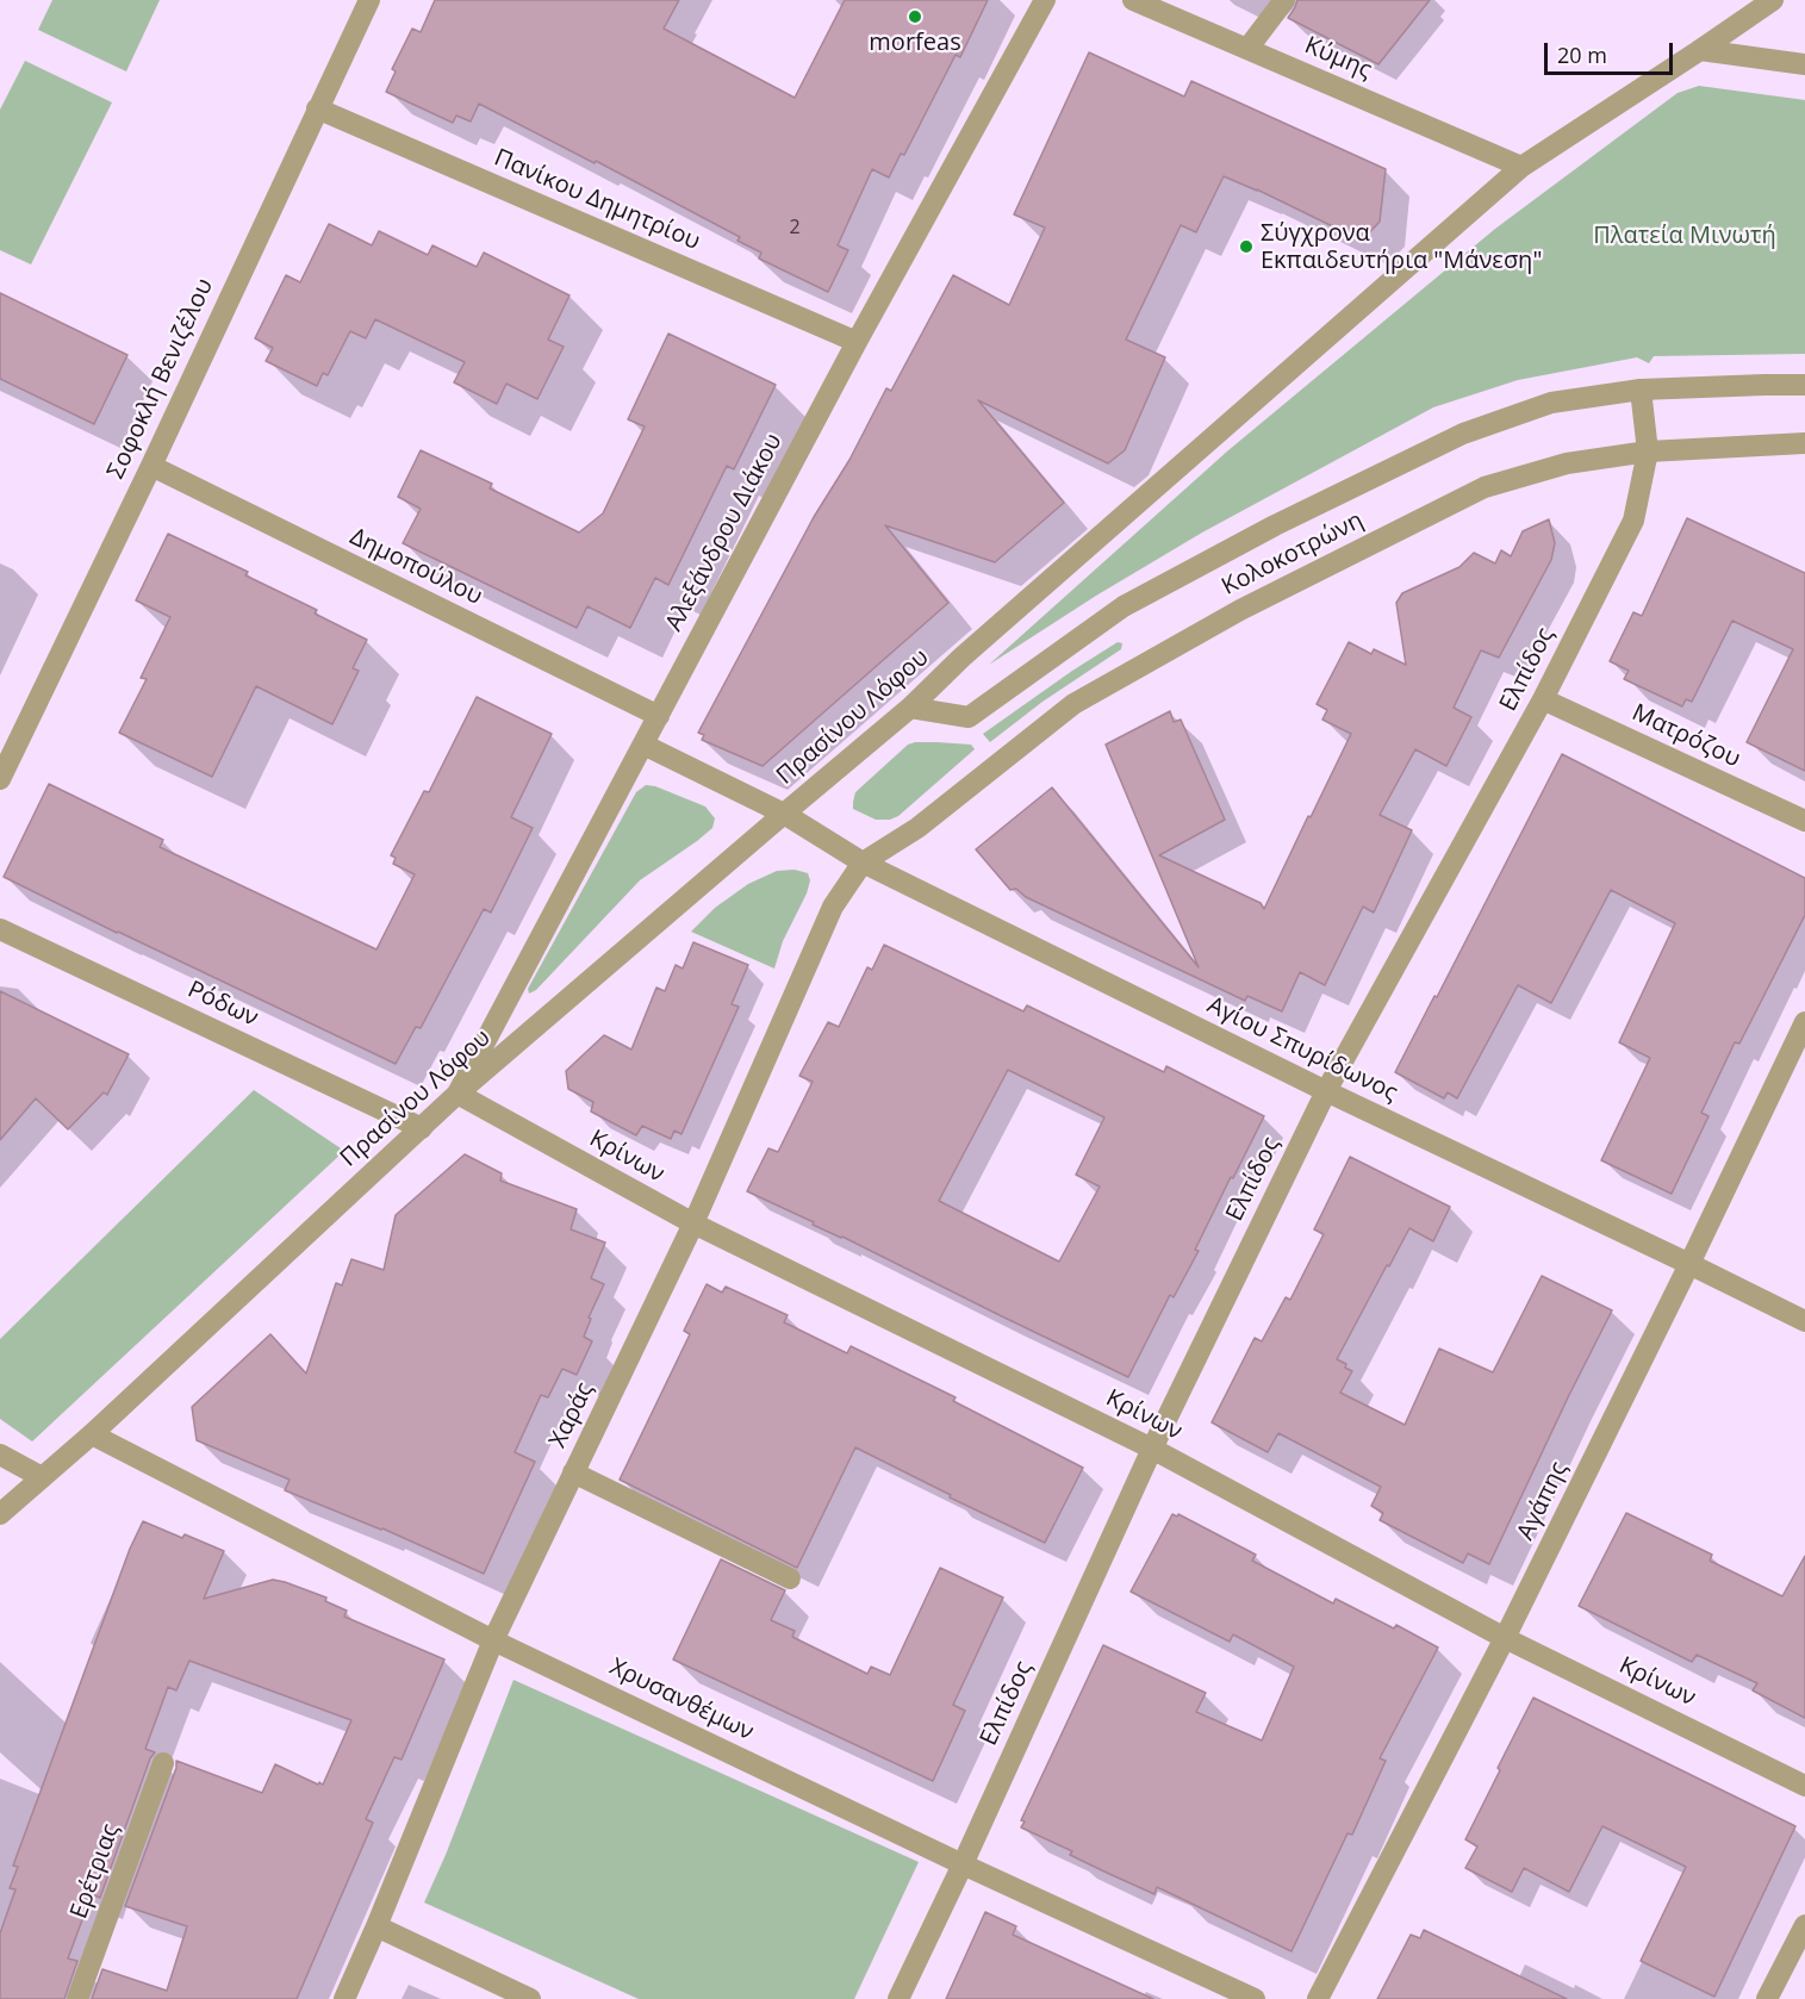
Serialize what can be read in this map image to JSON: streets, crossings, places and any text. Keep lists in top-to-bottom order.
{
  "streets": {
    "street": [
      "Κύμης",
      "Πανίκου Δημητρίου",
      "Σοφοκλή Βενιζέλου",
      "Αλεξάνδρου Διάκου",
      "Κολοκοτρώνη",
      "Δημοπούλου",
      "Ελπίδος",
      "Πρασίνου Λόφου",
      "Ματρόζου",
      "Ρόδων",
      "Αγίου Σπυρίδωνος",
      "Κρίνων",
      "Χαράς",
      "Αγάπης",
      "Χρυσανθέμων",
      "Ερέτριας"
    ]
  },
  "crossings": [
    ["Κύμης", "Πρασίνου Λόφου"],
    ["Πανίκου Δημητρίου", "Σοφοκλή Βενιζέλου"],
    ["Πανίκου Δημητρίου", "Αλεξάνδρου Διάκου"],
    ["Σοφοκλή Βενιζέλου", "Δημοπούλου"],
    ["Αλεξάνδρου Διάκου", "Δημοπούλου"],
    ["Αλεξάνδρου Διάκου", "Πρασίνου Λόφου"],
    ["Αλεξάνδρου Διάκου", "Κρίνων"],
    ["Κολοκοτρώνη", "Ελπίδος"],
    ["Κολοκοτρώνη", "Πρασίνου Λόφου"],
    ["Κολοκοτρώνη", "Αγίου Σπυρίδωνος"],
    ["Κολοκοτρώνη", "Χαράς"],
    ["Ελπίδος", "Ματρόζου"],
    ["Ελπίδος", "Αγίου Σπυρίδωνος"],
    ["Ελπίδος", "Κρίνων"],
    ["Ελπίδος", "Χρυσανθέμων"],
    ["Πρασίνου Λόφου", "Ρόδων"],
    ["Πρασίνου Λόφου", "Αγίου Σπυρίδωνος"],
    ["Πρασίνου Λόφου", "Κρίνων"],
    ["Πρασίνου Λόφου", "Χρυσανθέμων"],
    ["Αγίου Σπυρίδωνος", "Χαράς"],
    ["Αγίου Σπυρίδωνος", "Αγάπης"],
    ["Κρίνων", "Χαράς"],
    ["Κρίνων", "Αγάπης"],
    ["Χαράς", "Χρυσανθέμων"]
  ],
  "parks": ["Πλατεία Μινωτή"],
  "places": ["morfeas", "Σύγχρονα Εκπαιδευτήρια \"Μάνεση\""],
  "house_numbers": ["2"],
  "scale_bar": "20 m"
}
